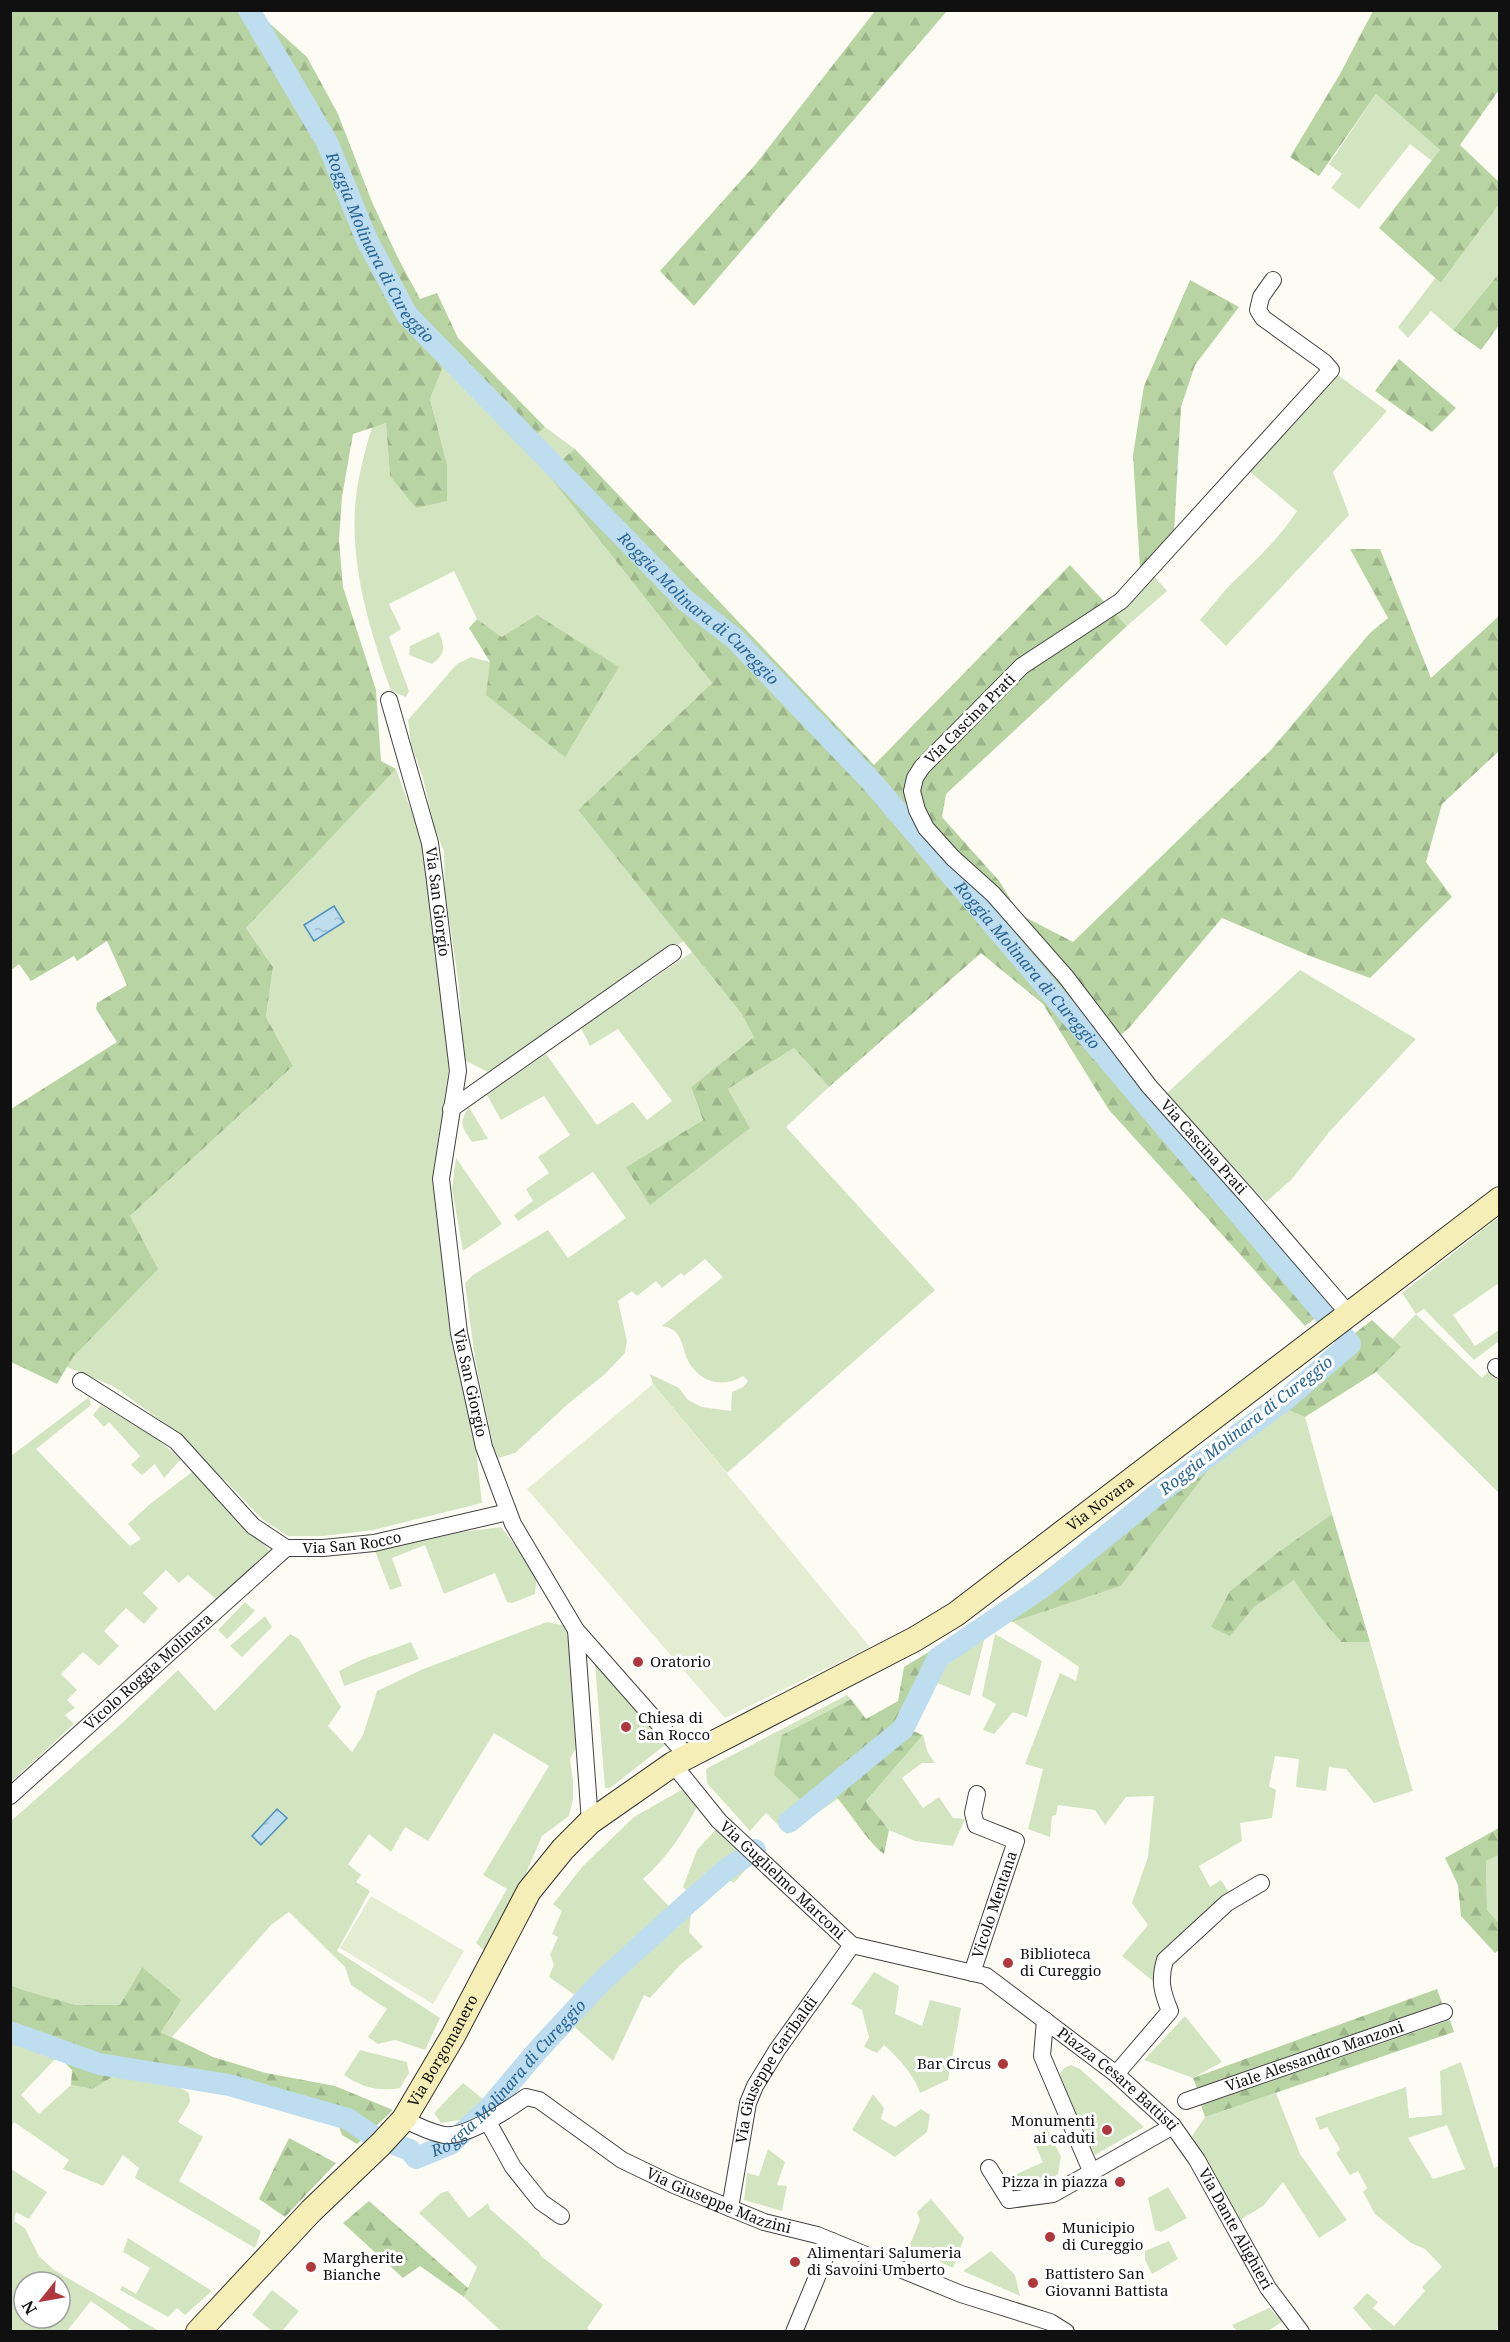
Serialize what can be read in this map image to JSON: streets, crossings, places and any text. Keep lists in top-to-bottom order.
{
  "streets": {
    "main road": ["Via Novara", "Via Borgomanero"],
    "street": [
      "Via Cascina Prati",
      "Via San Giorgio",
      "Via San Rocco",
      "Vicolo Roggia Molinara",
      "Via Guglielmo Marconi",
      "Vicolo Mentana",
      "Viale Alessandro Manzoni",
      "Via Giuseppe Garibaldi",
      "Piazza Cesare Battisti",
      "Via Giuseppe Mazzini",
      "Via Dante Alighieri"
    ]
  },
  "crossings": [
    ["Via Cascina Prati", "Via Novara"],
    ["Via San Giorgio", "Via San Rocco"],
    ["Via Novara", "Via Guglielmo Marconi"],
    ["Via Novara", "Via Borgomanero"],
    ["Via San Rocco", "Vicolo Roggia Molinara"],
    ["Via Guglielmo Marconi", "Vicolo Mentana"],
    ["Via Guglielmo Marconi", "Via Borgomanero"],
    ["Via Guglielmo Marconi", "Via Giuseppe Garibaldi"],
    ["Via Guglielmo Marconi", "Piazza Cesare Battisti"],
    ["Vicolo Mentana", "Piazza Cesare Battisti"],
    ["Via Borgomanero", "Via Giuseppe Mazzini"],
    ["Via Giuseppe Garibaldi", "Via Giuseppe Mazzini"],
    ["Piazza Cesare Battisti", "Via Dante Alighieri"]
  ],
  "water": ["Roggia Molinara di Cureggio"],
  "places": [
    "Oratorio",
    "Chiesa di San Rocco",
    "Biblioteca di Cureggio",
    "Bar Circus",
    "Monumenti ai caduti",
    "Pizza in piazza",
    "Municipio di Cureggio",
    "Alimentari Salumeria di Savoini Umberto",
    "Margherite Bianche",
    "Battistero San Giovanni Battista"
  ],
  "north": "bottom left"
}
